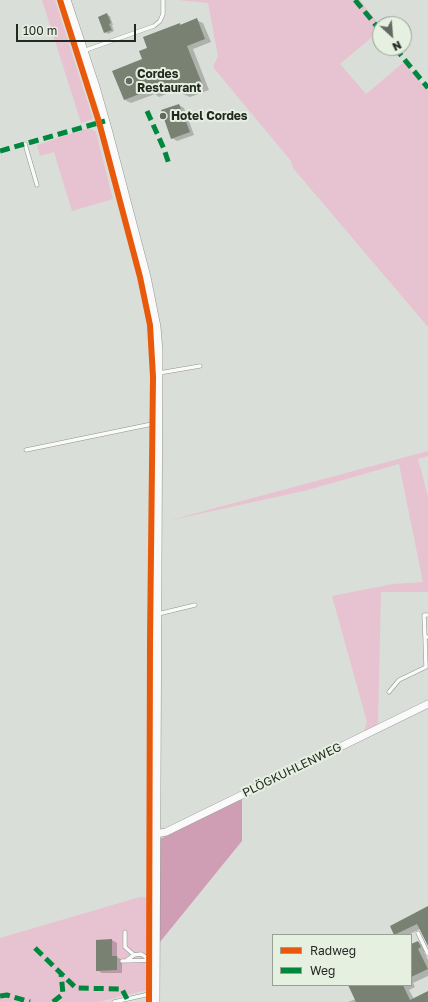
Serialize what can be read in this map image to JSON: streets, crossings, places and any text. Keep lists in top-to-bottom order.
{
  "streets": {
    "street": ["PLÖGKUHLENWEG"]
  },
  "places": ["Cordes Restaurant", "Hotel Cordes"],
  "legend": ["Radweg", "Weg"],
  "scale_bar": "100 m",
  "north": "bottom right"
}
